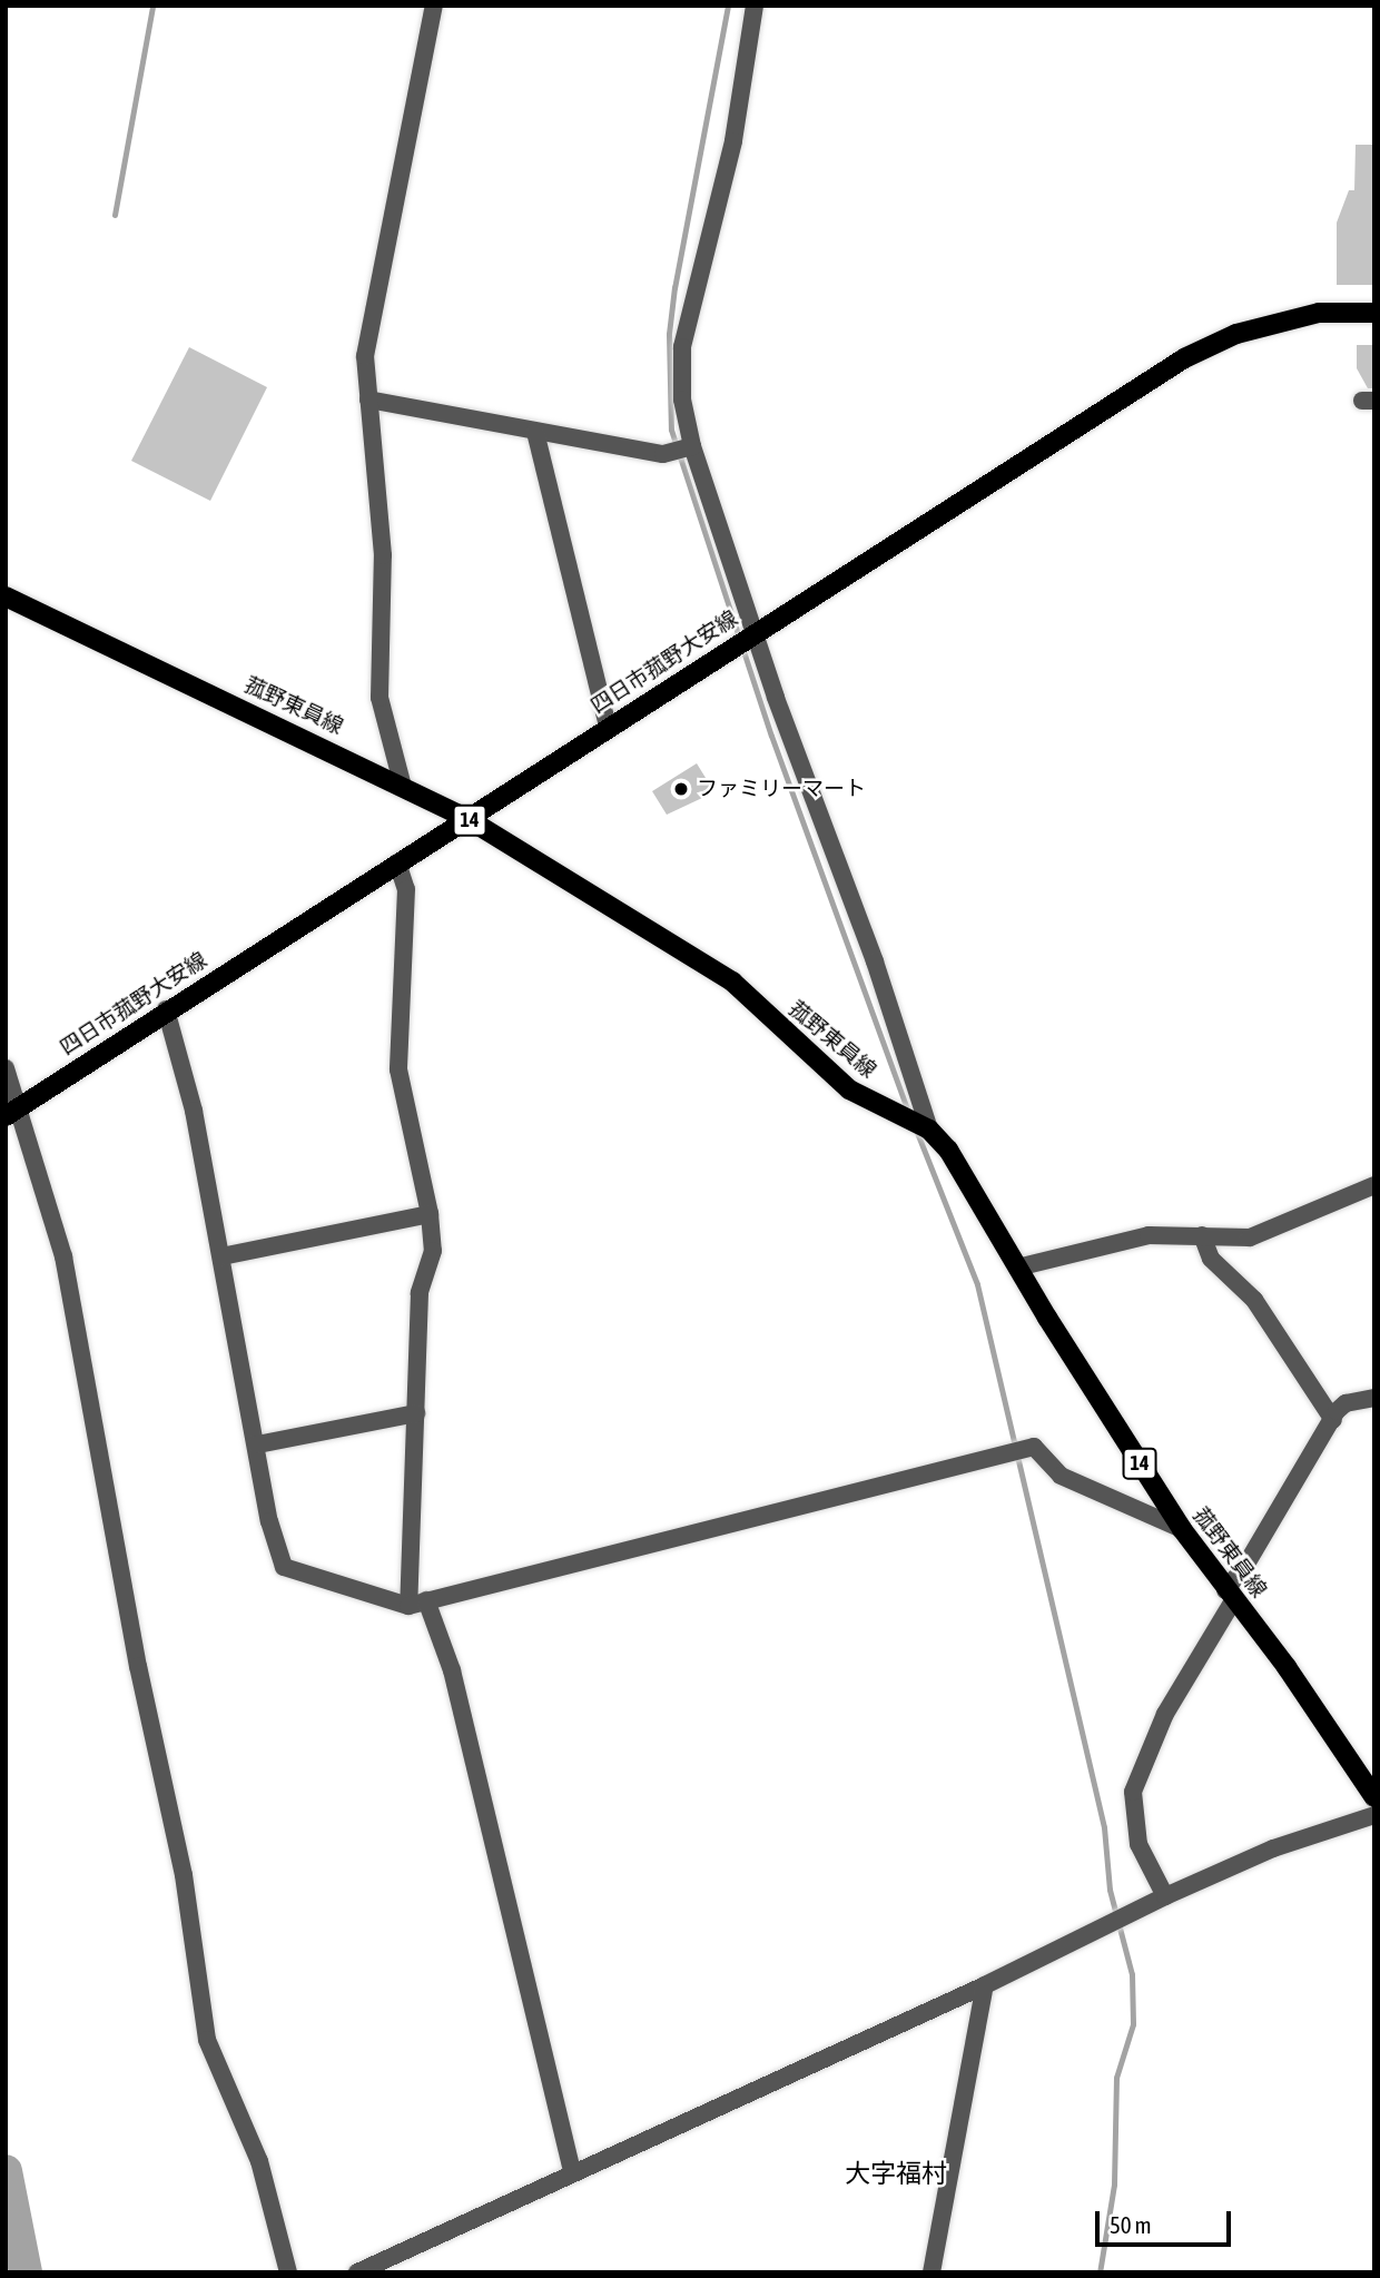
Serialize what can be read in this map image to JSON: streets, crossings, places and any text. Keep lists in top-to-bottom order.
{
  "streets": {
    "main road": ["四日市菰野大安線", "菰野東員線", "14"]
  },
  "crossings": [
    ["四日市菰野大安線", "菰野東員線"]
  ],
  "districts": ["大字福村"],
  "places": ["ファミリーマート"],
  "scale_bar": "50 m"
}
